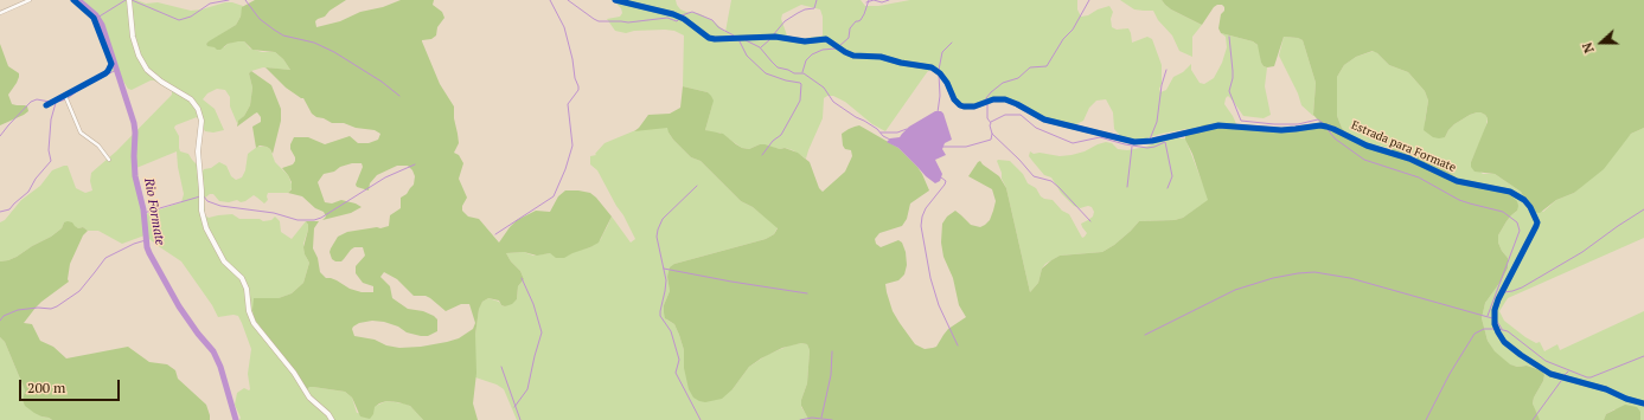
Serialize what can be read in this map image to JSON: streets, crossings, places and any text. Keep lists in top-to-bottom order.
{
  "streets": {
    "street": ["Estrada para Formate"]
  },
  "water": ["Rio Formate"],
  "scale_bar": "200 m",
  "north": "left"
}
